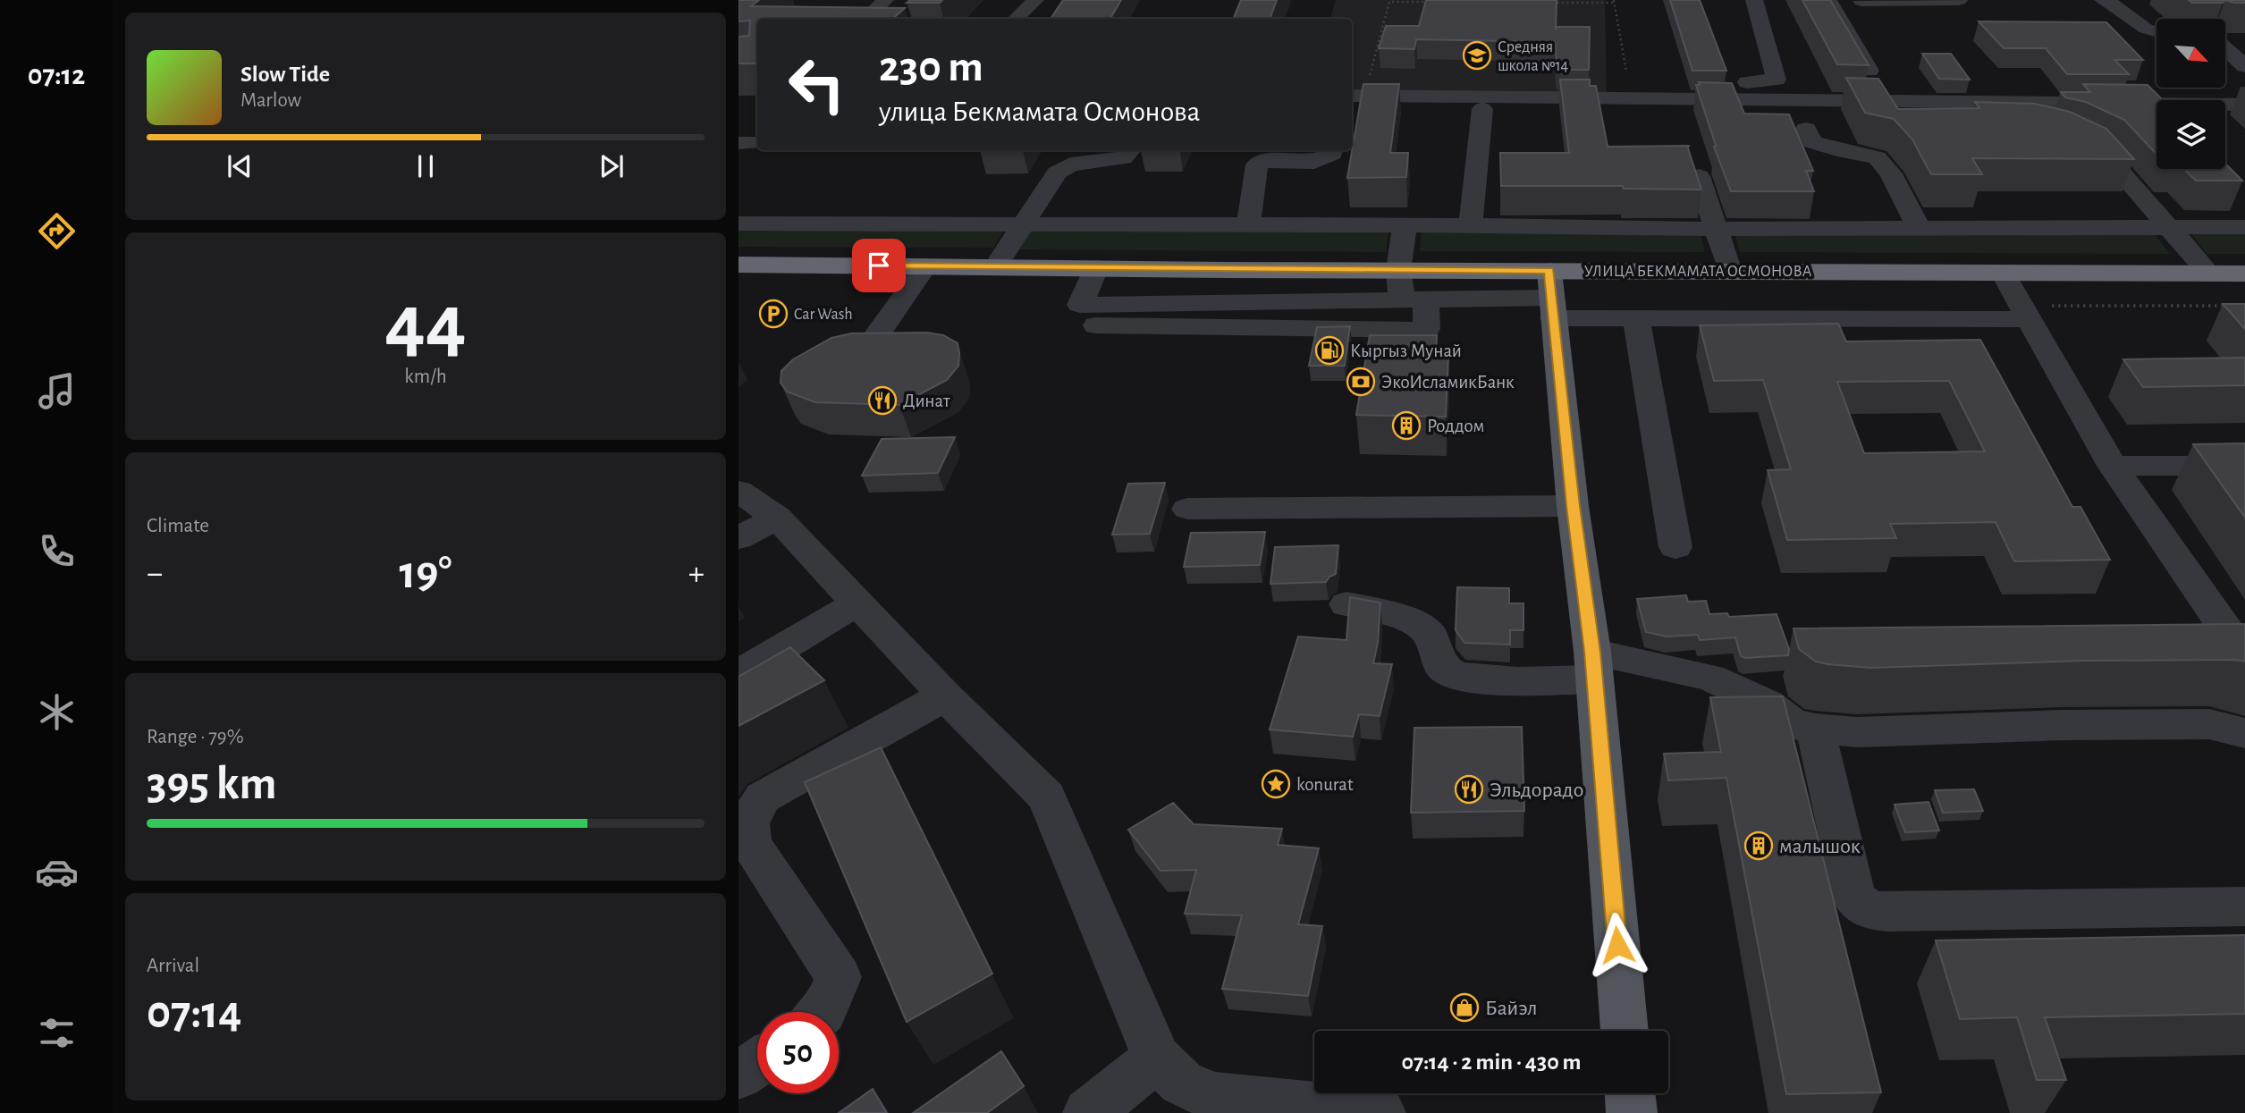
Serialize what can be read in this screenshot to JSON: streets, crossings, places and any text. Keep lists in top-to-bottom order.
{
  "streets": {
    "highway": ["УЛИЦА БЕКМАМАТА ОСМОНОВА"]
  },
  "places": {
    "school or university": ["Средняя школа №14"],
    "parking": ["Car Wash"],
    "fuel station": ["Кыргыз Мунай"],
    "bank": ["ЭкоИсламикБанк"],
    "restaurant": ["Динат", "Эльдорадо"],
    "building": ["Роддом", "малышок"],
    "place": ["konurat"],
    "shop": ["Байэл"]
  },
  "north": "bottom right",
  "page": {
    "tabs": "07:12",
    "turn": ["230 m", "улица Бекмамата Осмонова"],
    "song": ["Slow Tide", "Marlow"],
    "tile": [
      ["44", "km/h"],
      "Climate",
      ["Range · 79%", "395 km"],
      ["Arrival", "07:14"]
    ],
    "heat": ["−", "19°", "+"],
    "limit": "50",
    "trip": "07:14 · 2 min · 430 m"
  }
}
